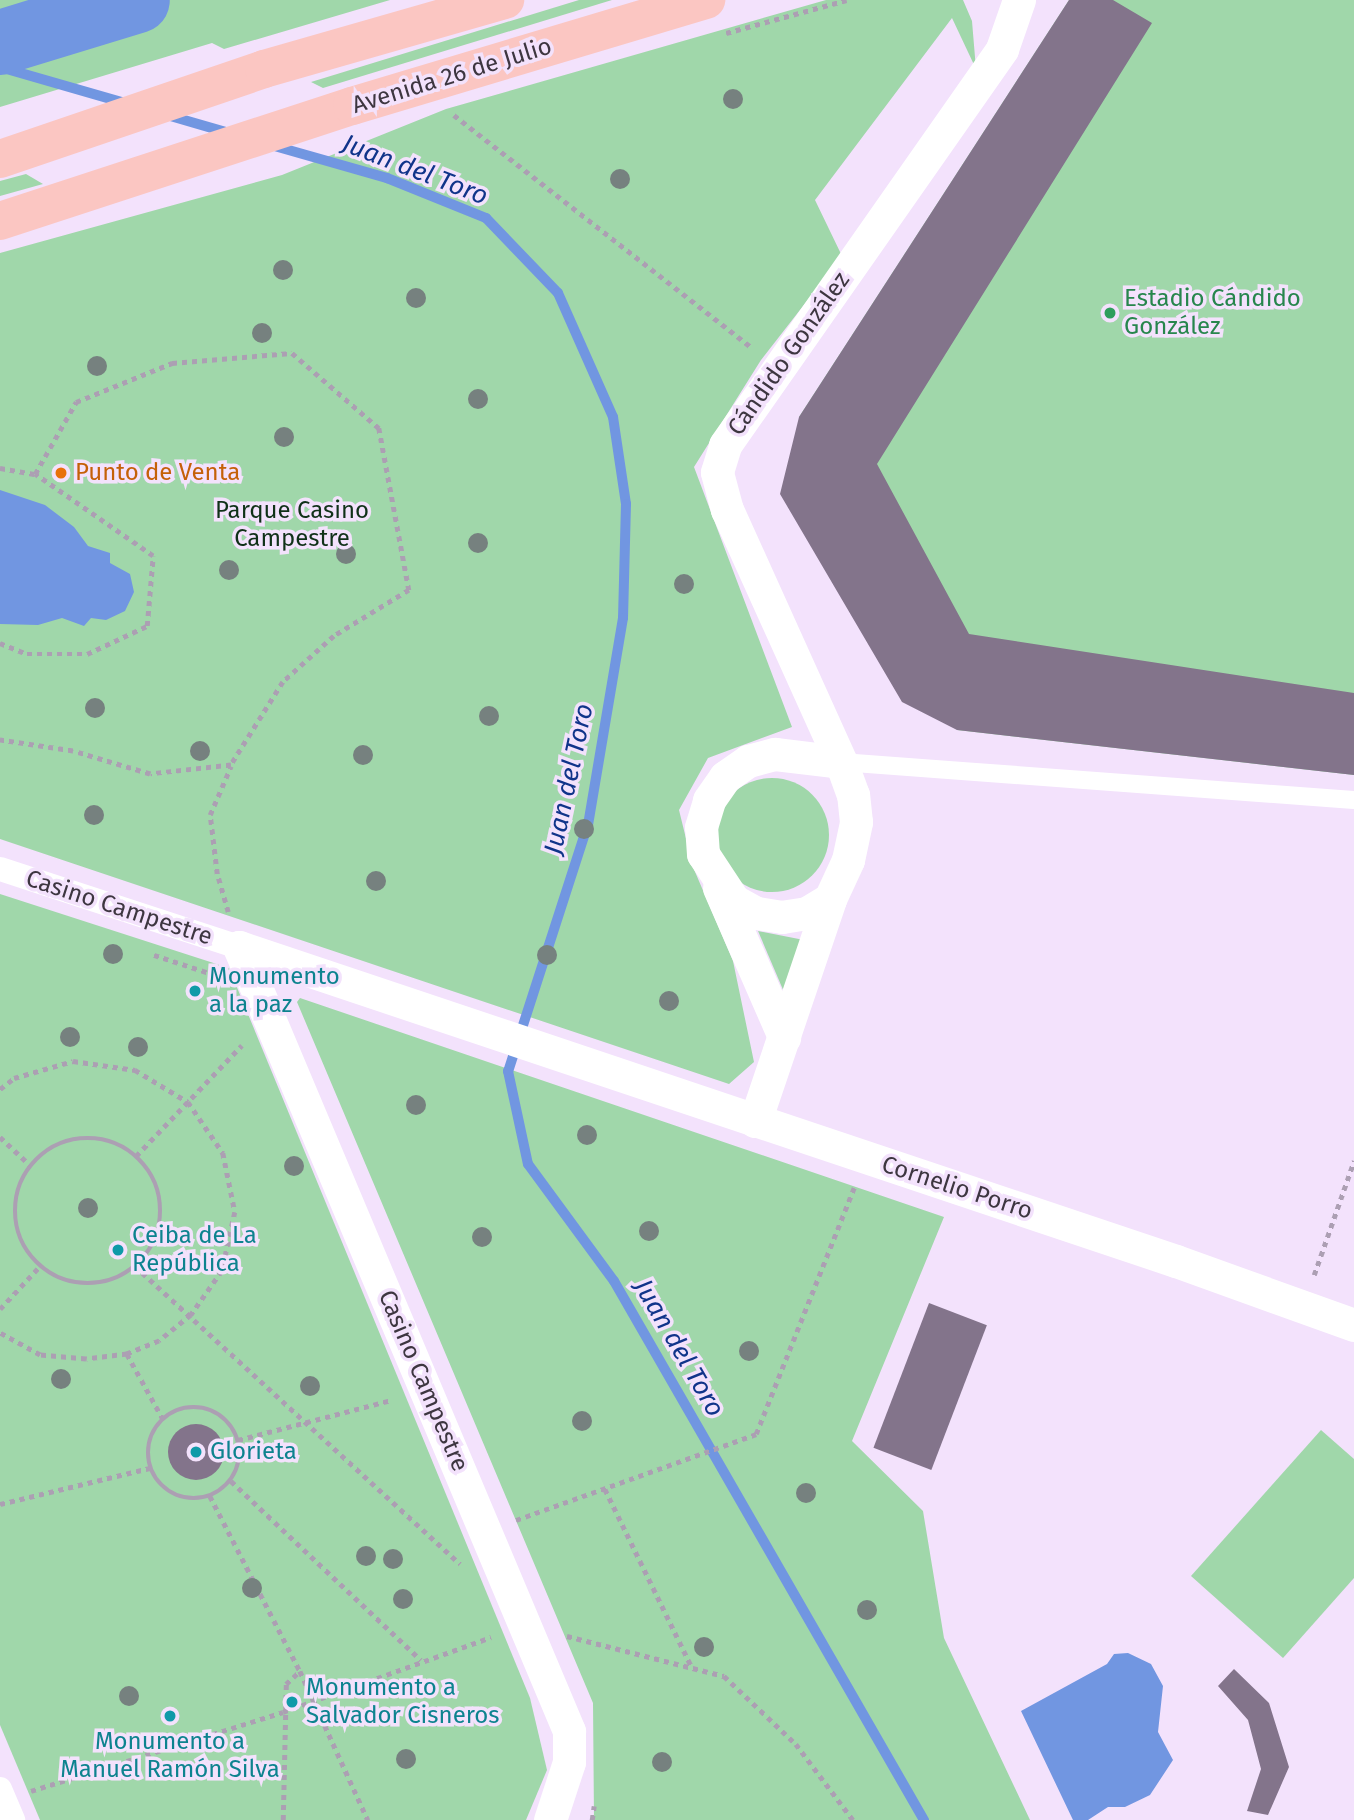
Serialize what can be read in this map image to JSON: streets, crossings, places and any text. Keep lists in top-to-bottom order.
{
  "streets": {
    "main road": ["Avenida 26 de Julio"],
    "street": ["Cándido González", "Casino Campestre", "Cornelio Porro"]
  },
  "crossings": [
    ["Cándido González", "Cornelio Porro"],
    ["Casino Campestre", "Cornelio Porro"]
  ],
  "water": ["Juan del Toro"],
  "parks": ["Parque Casino Campestre"],
  "places": [
    "Estadio Cándido González",
    "Punto de Venta",
    "Monumento a la paz",
    "Ceiba de La República",
    "Glorieta",
    "Monumento a Salvador Cisneros",
    "Monumento a Manuel Ramón Silva"
  ]
}
